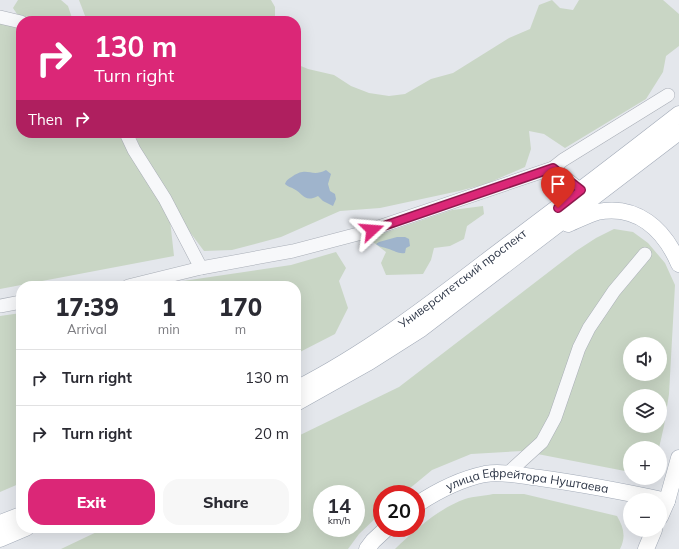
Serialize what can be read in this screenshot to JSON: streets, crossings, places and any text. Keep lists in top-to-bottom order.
{
  "streets": {
    "main road": ["Университетский проспект", "улица Ефрейтора Нуштаева"]
  },
  "page": {
    "turn": ["130 m", "Turn right"],
    "then": "Then",
    "eta": [
      "17:39",
      "Arrival",
      "1",
      "min",
      "170",
      "m"
    ],
    "map_buttons": ["+", "−"],
    "list": [
      {
        "name": "Turn right",
        "value": "130 m"
      },
      {
        "name": "Turn right",
        "value": "20 m"
      }
    ],
    "buttons": ["Exit", "Share"],
    "speed": "14 km/h",
    "limit": "20"
  }
}
